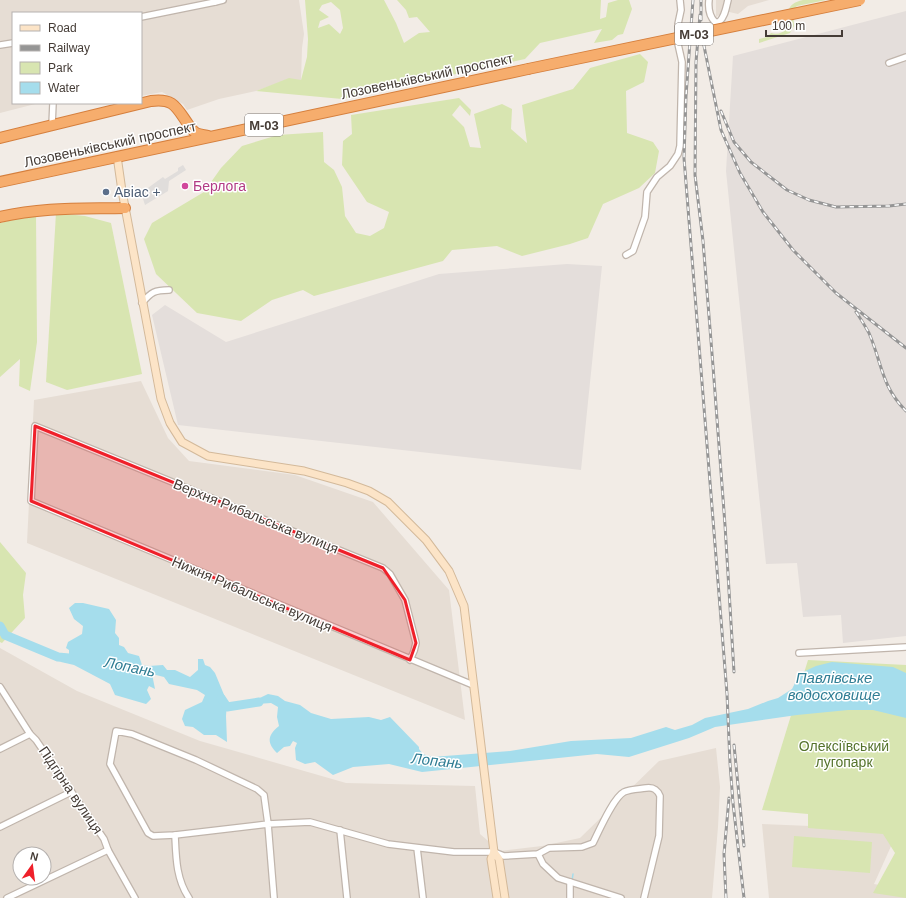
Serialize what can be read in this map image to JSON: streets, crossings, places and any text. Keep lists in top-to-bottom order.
{
  "streets": {
    "highway": ["М-03", "Лозовеньківський проспект"],
    "street": ["Верхня Рибальська вулиця", "Нижня Рибальська вулиця", "Підгірна вулиця"]
  },
  "crossings": [
    ["Верхня Рибальська вулиця", "Нижня Рибальська вулиця"]
  ],
  "water": ["Лопань", "Павлівське водосховище"],
  "parks": ["Олексіївський лугопарк"],
  "places": ["Берлога", "Авiас +"],
  "legend": [
    "Road",
    "Railway",
    "Park",
    "Water"
  ],
  "scale_bar": "100 m",
  "north": "top"
}
